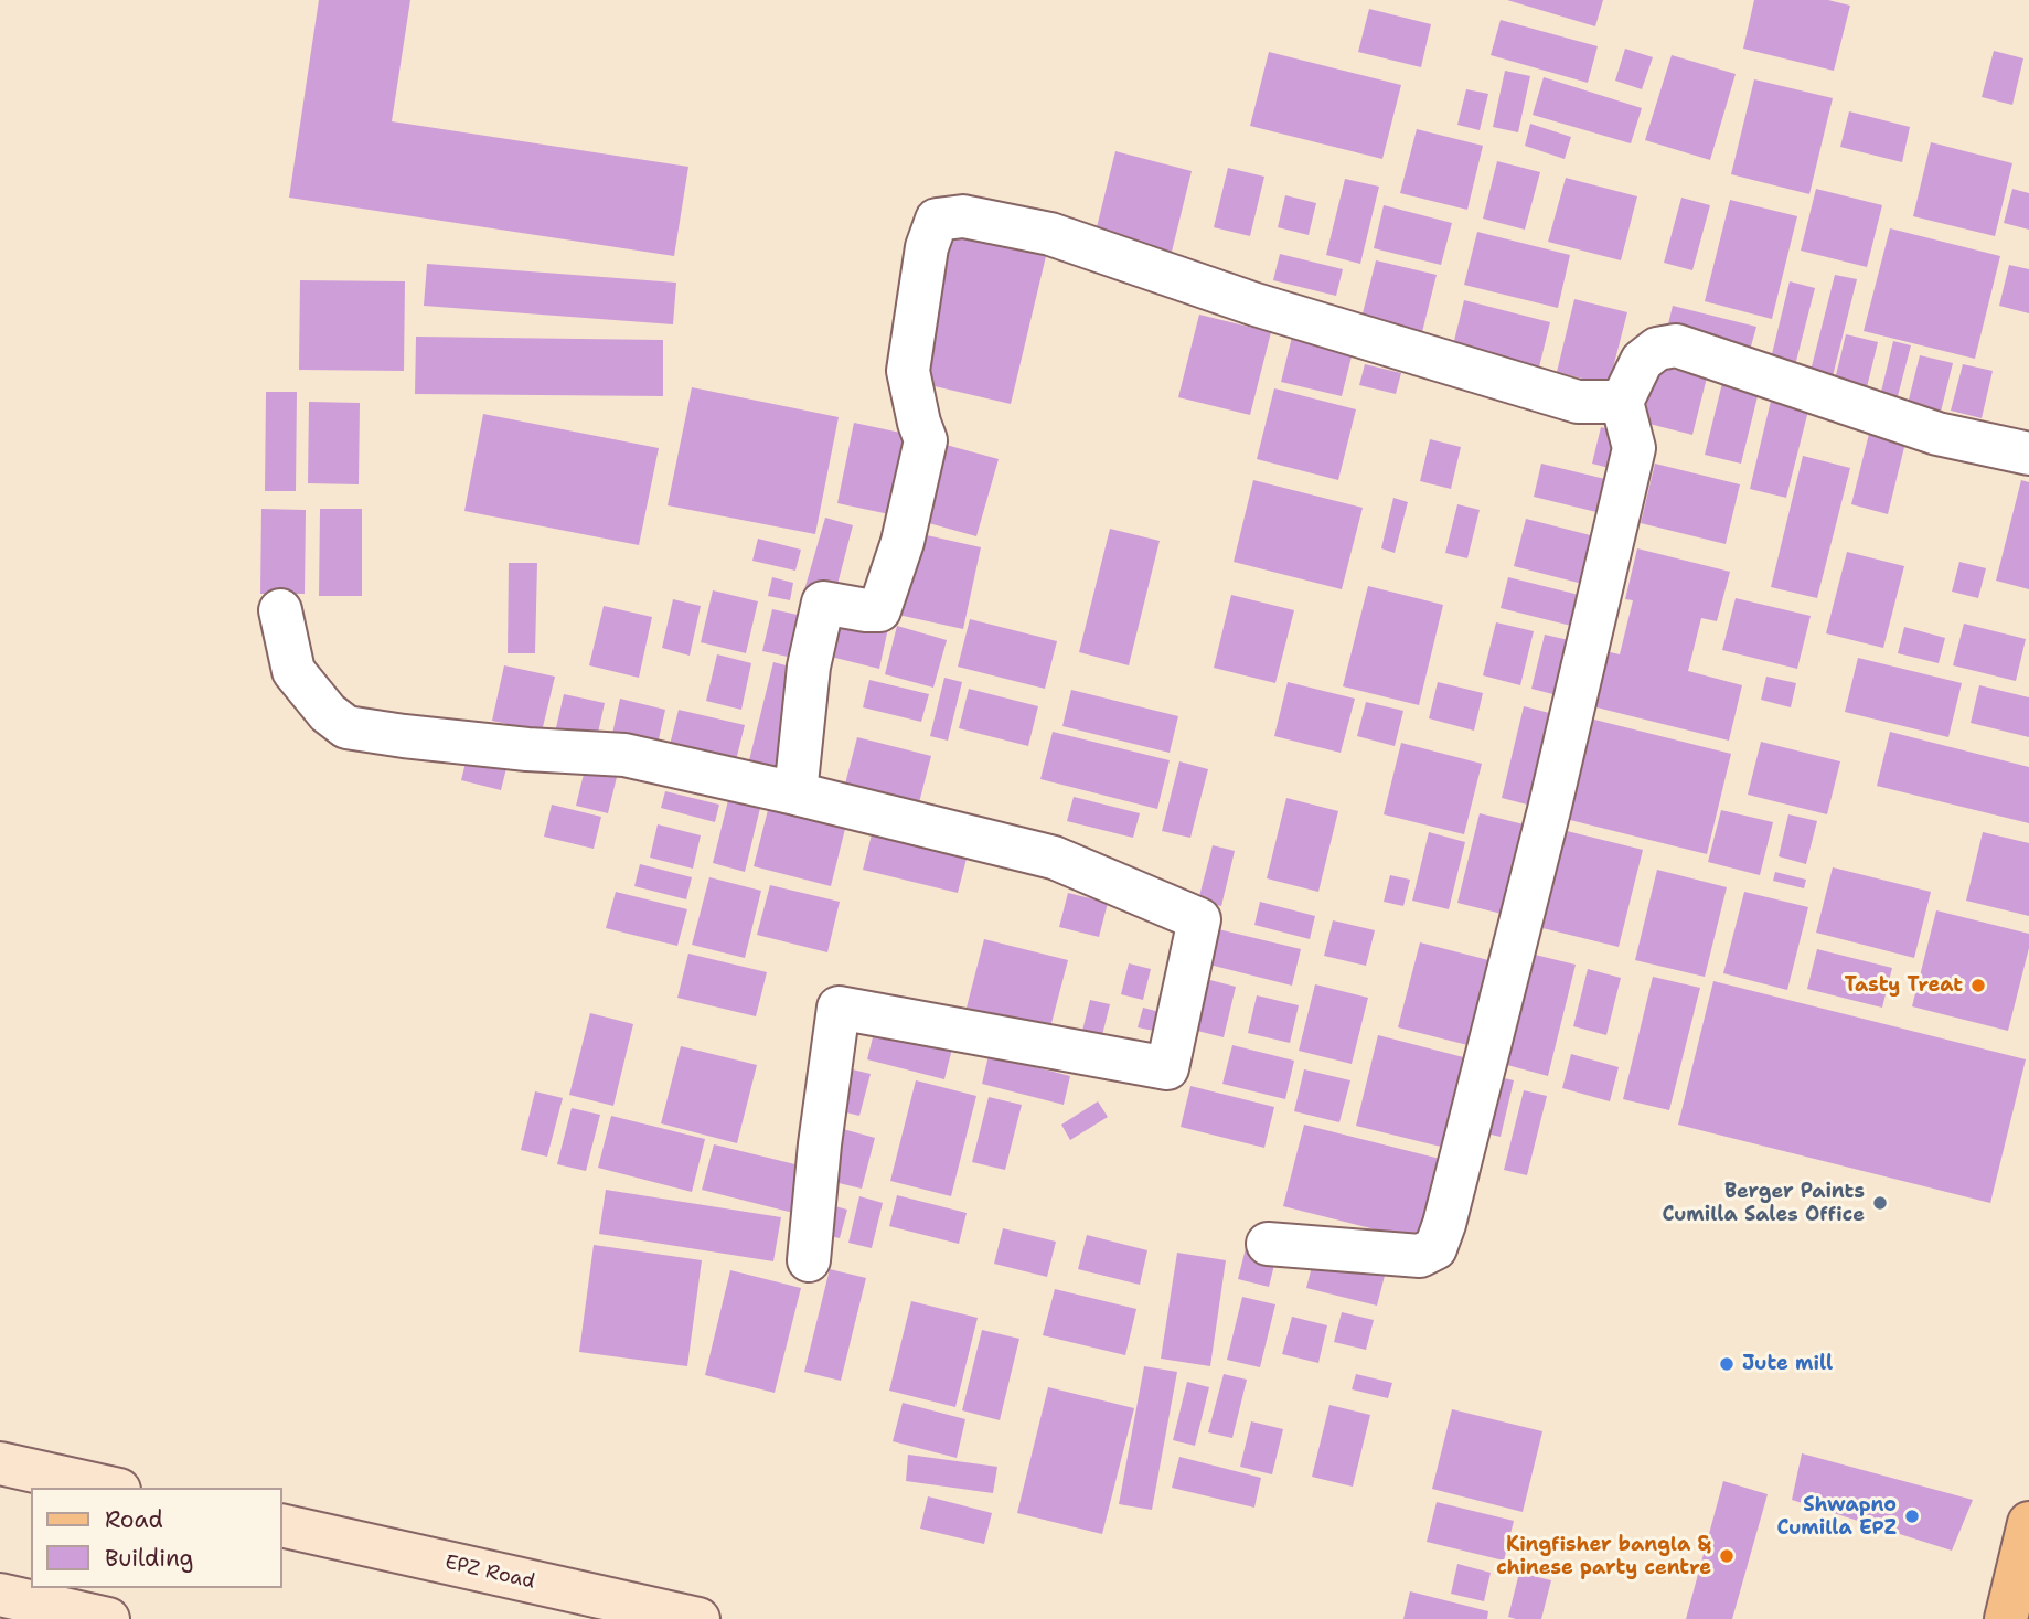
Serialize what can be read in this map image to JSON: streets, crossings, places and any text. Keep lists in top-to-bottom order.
{
  "streets": {
    "main road": ["EPZ Road"]
  },
  "places": [
    "Tasty Treat",
    "Berger Paints Cumilla Sales Office",
    "Jute mill",
    "Shwapno Cumilla EPZ",
    "Kingfisher bangla & chinese party centre"
  ],
  "legend": ["Road", "Building"]
}
